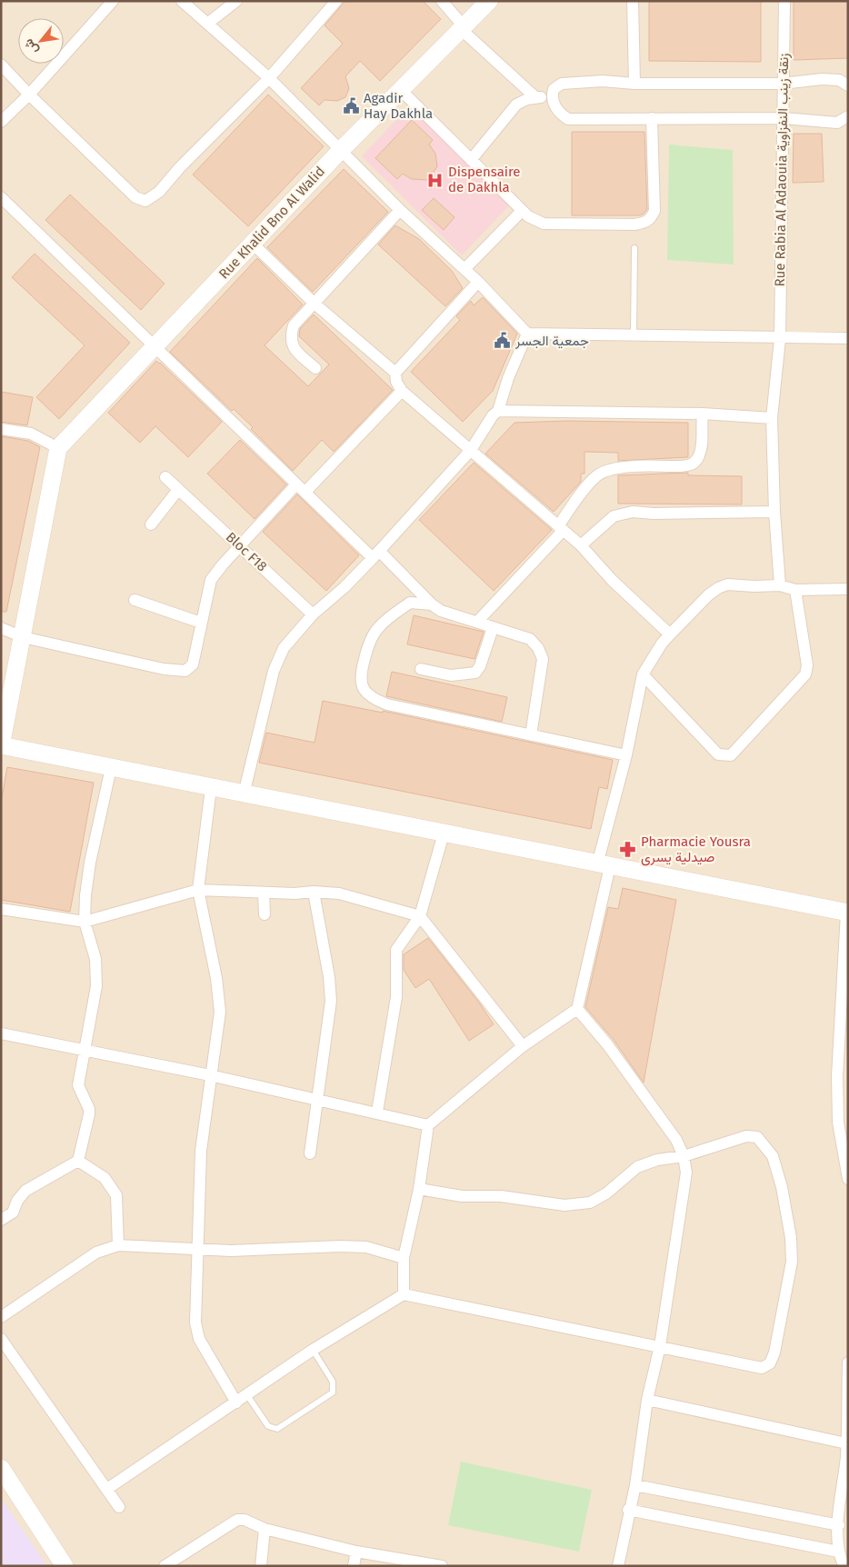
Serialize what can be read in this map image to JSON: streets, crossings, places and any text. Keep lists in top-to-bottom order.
{
  "streets": {
    "street": ["Rue Rabia Al Adaouia زنقة زينب النفزاوية", "Rue Khalid Bno Al Walid", "Bloc F18"]
  },
  "places": {
    "public building": ["Agadir Hay Dakhla", "جمعية الجسر"],
    "hospital": ["Dispensaire de Dakhla"],
    "pharmacy": ["Pharmacie Yousra صيدلية يسرى"]
  },
  "north": "bottom left"
}
